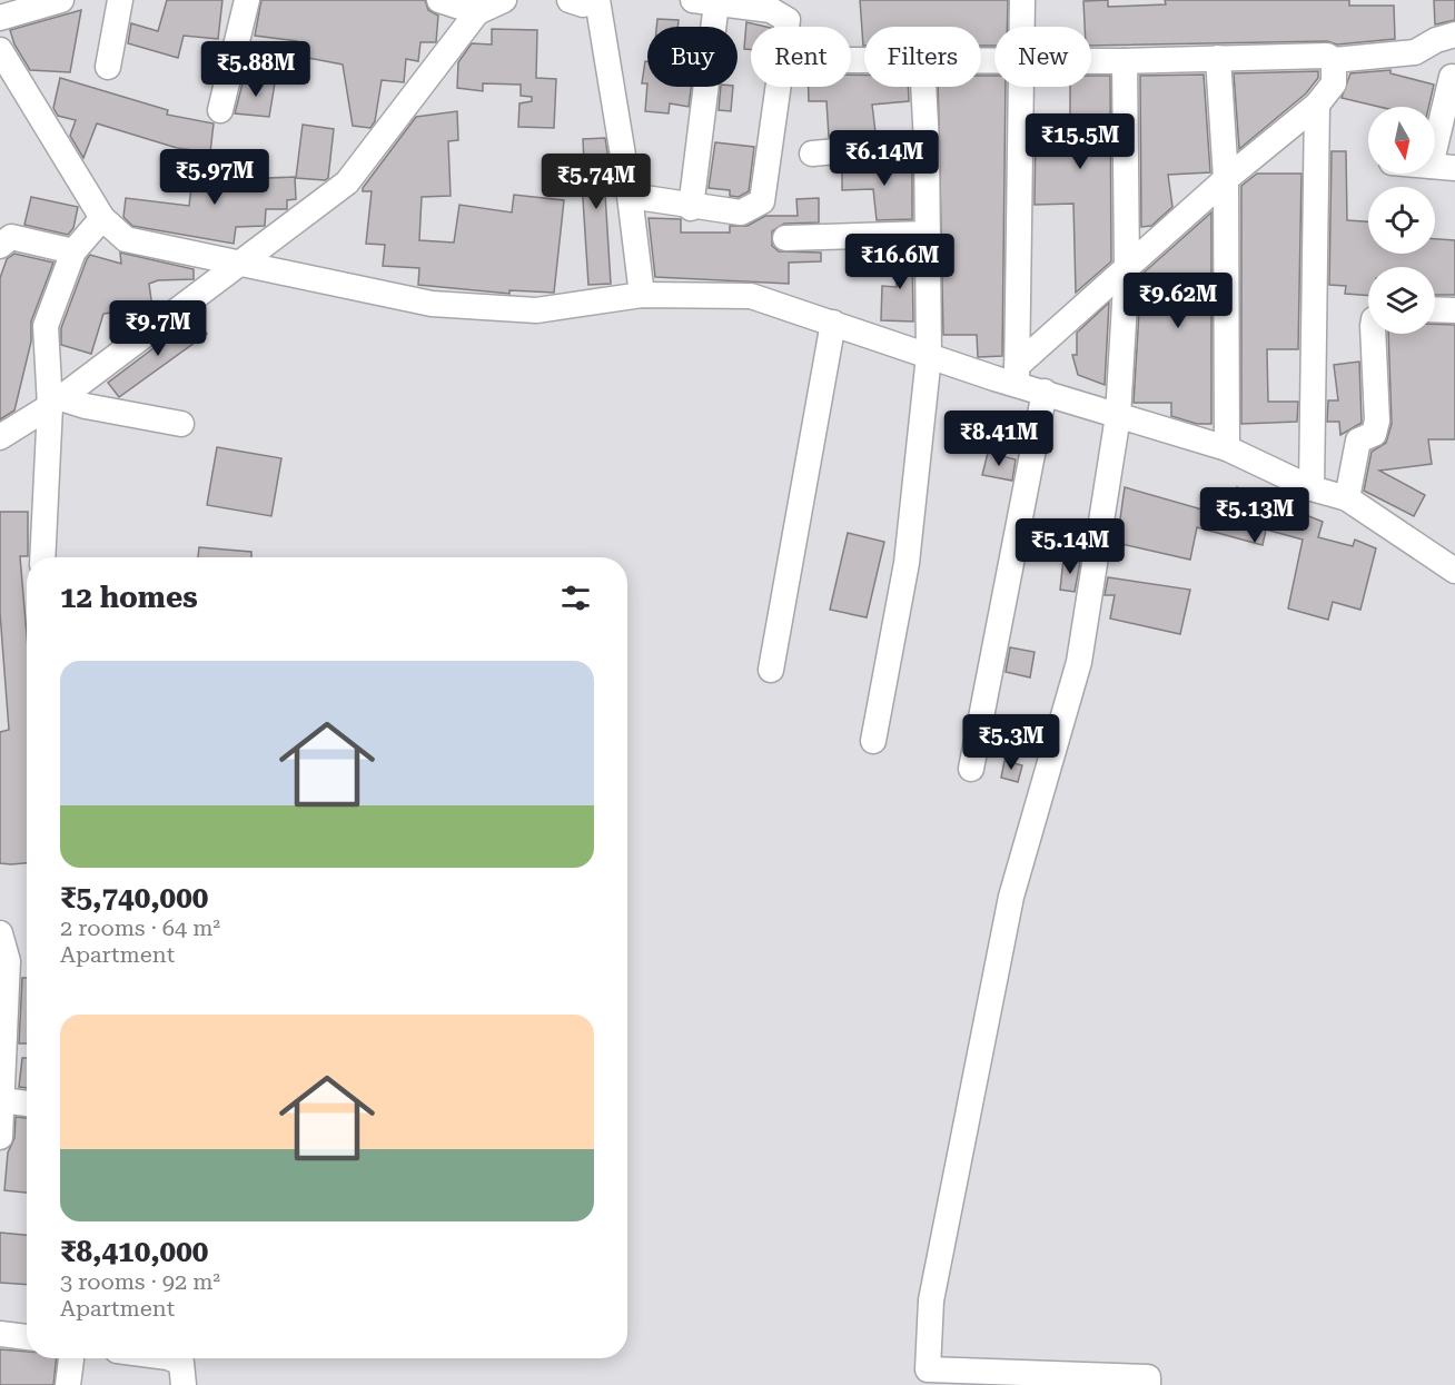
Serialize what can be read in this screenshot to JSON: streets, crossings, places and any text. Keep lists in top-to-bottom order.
{
  "north": "bottom",
  "page": {
    "chip": [
      "Buy",
      "Rent",
      "Filters",
      "New"
    ],
    "price": [
      "₹5.88M",
      "₹15.5M",
      "₹6.14M",
      "₹5.97M",
      "₹5.74M",
      "₹16.6M",
      "₹9.62M",
      "₹9.7M",
      "₹8.41M",
      "₹5.13M",
      "₹5.14M",
      "₹5.3M"
    ],
    "heading": "12 homes",
    "list": [
      {
        "name": "₹5,740,000",
        "note": "2 rooms · 64 m² · Apartment"
      },
      {
        "name": "₹8,410,000",
        "note": "3 rooms · 92 m² · Apartment"
      }
    ]
  }
}
